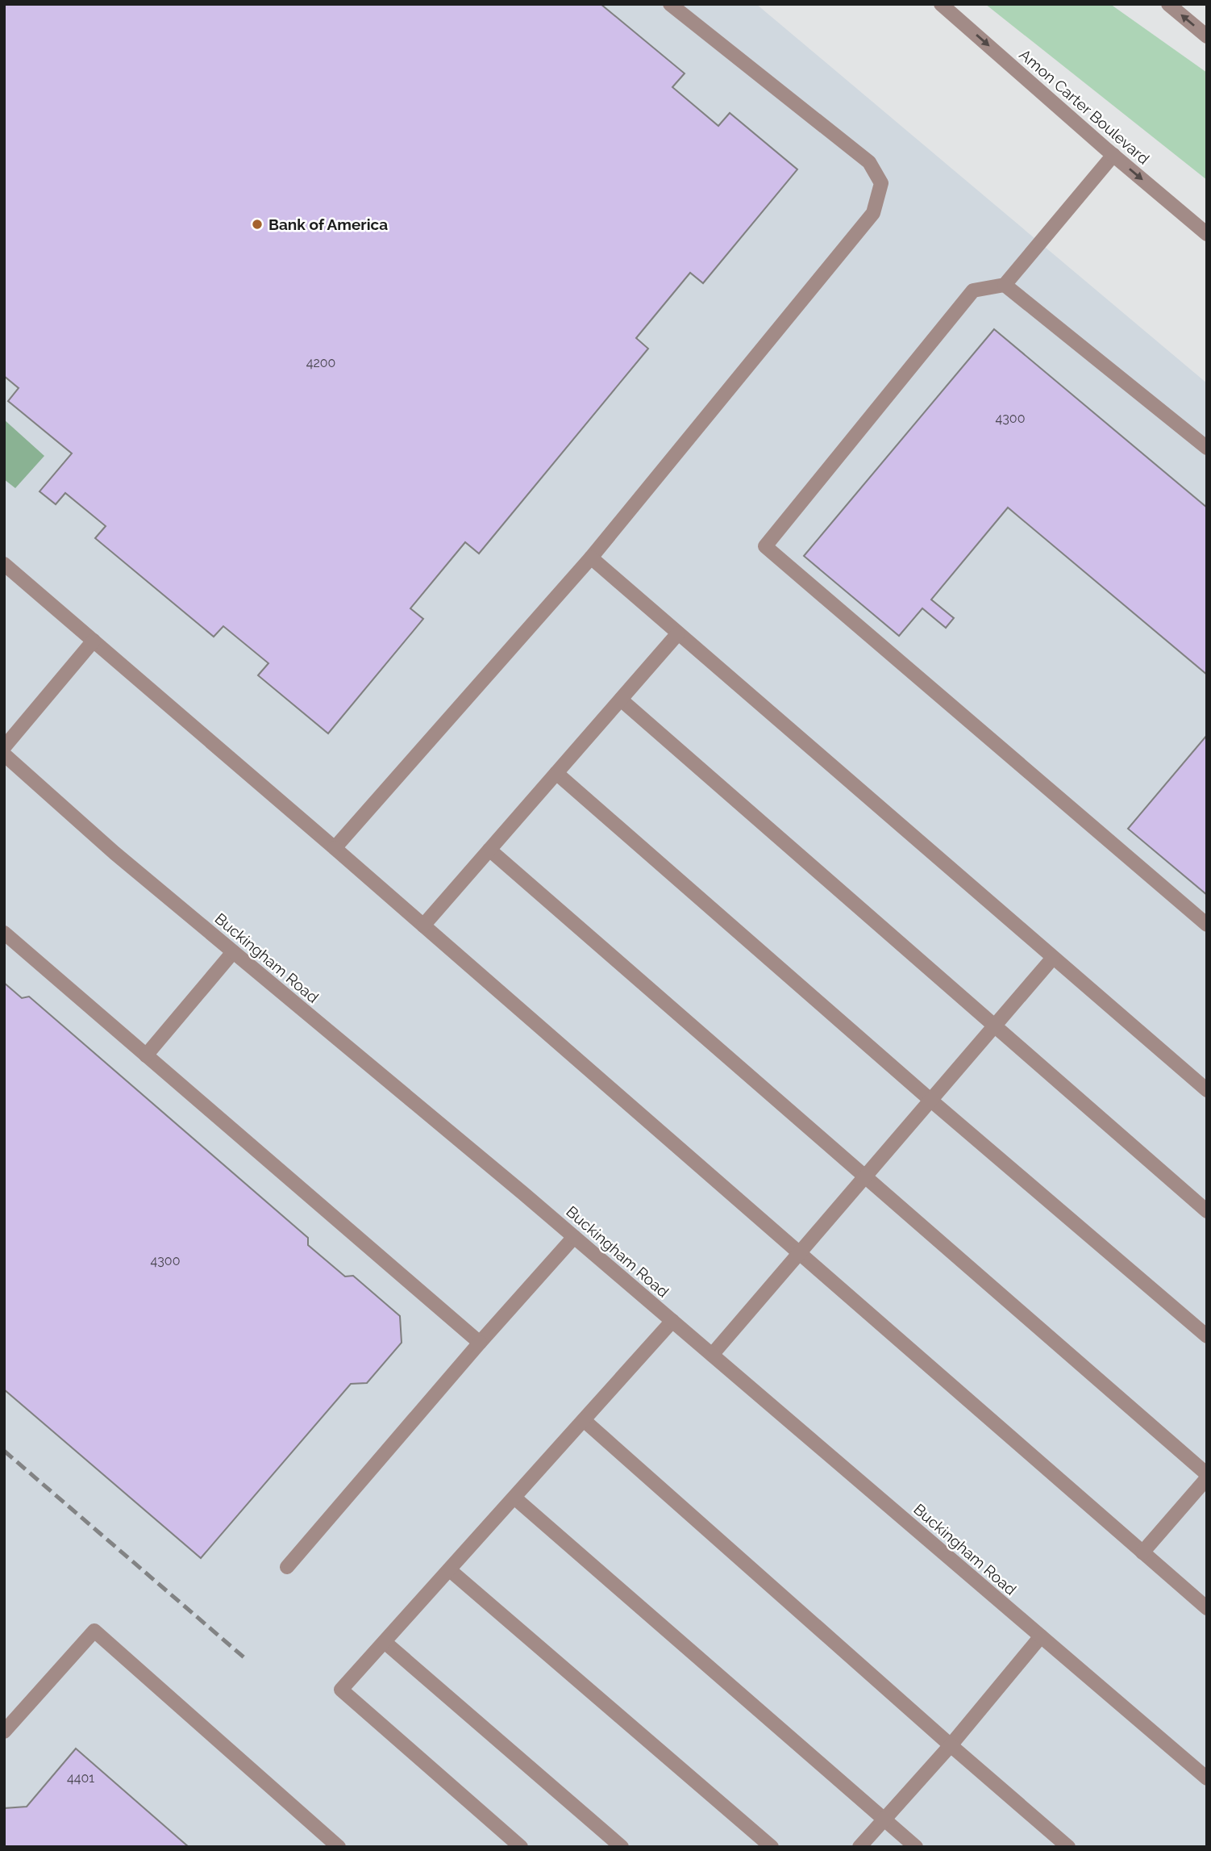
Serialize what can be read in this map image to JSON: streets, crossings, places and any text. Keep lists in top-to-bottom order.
{
  "streets": {
    "street": ["Amon Carter Boulevard", "Buckingham Road"]
  },
  "one_way": ["Amon Carter Boulevard"],
  "places": ["Bank of America"],
  "house_numbers": [
    "4200",
    "4300",
    "4300",
    "4401"
  ]
}
